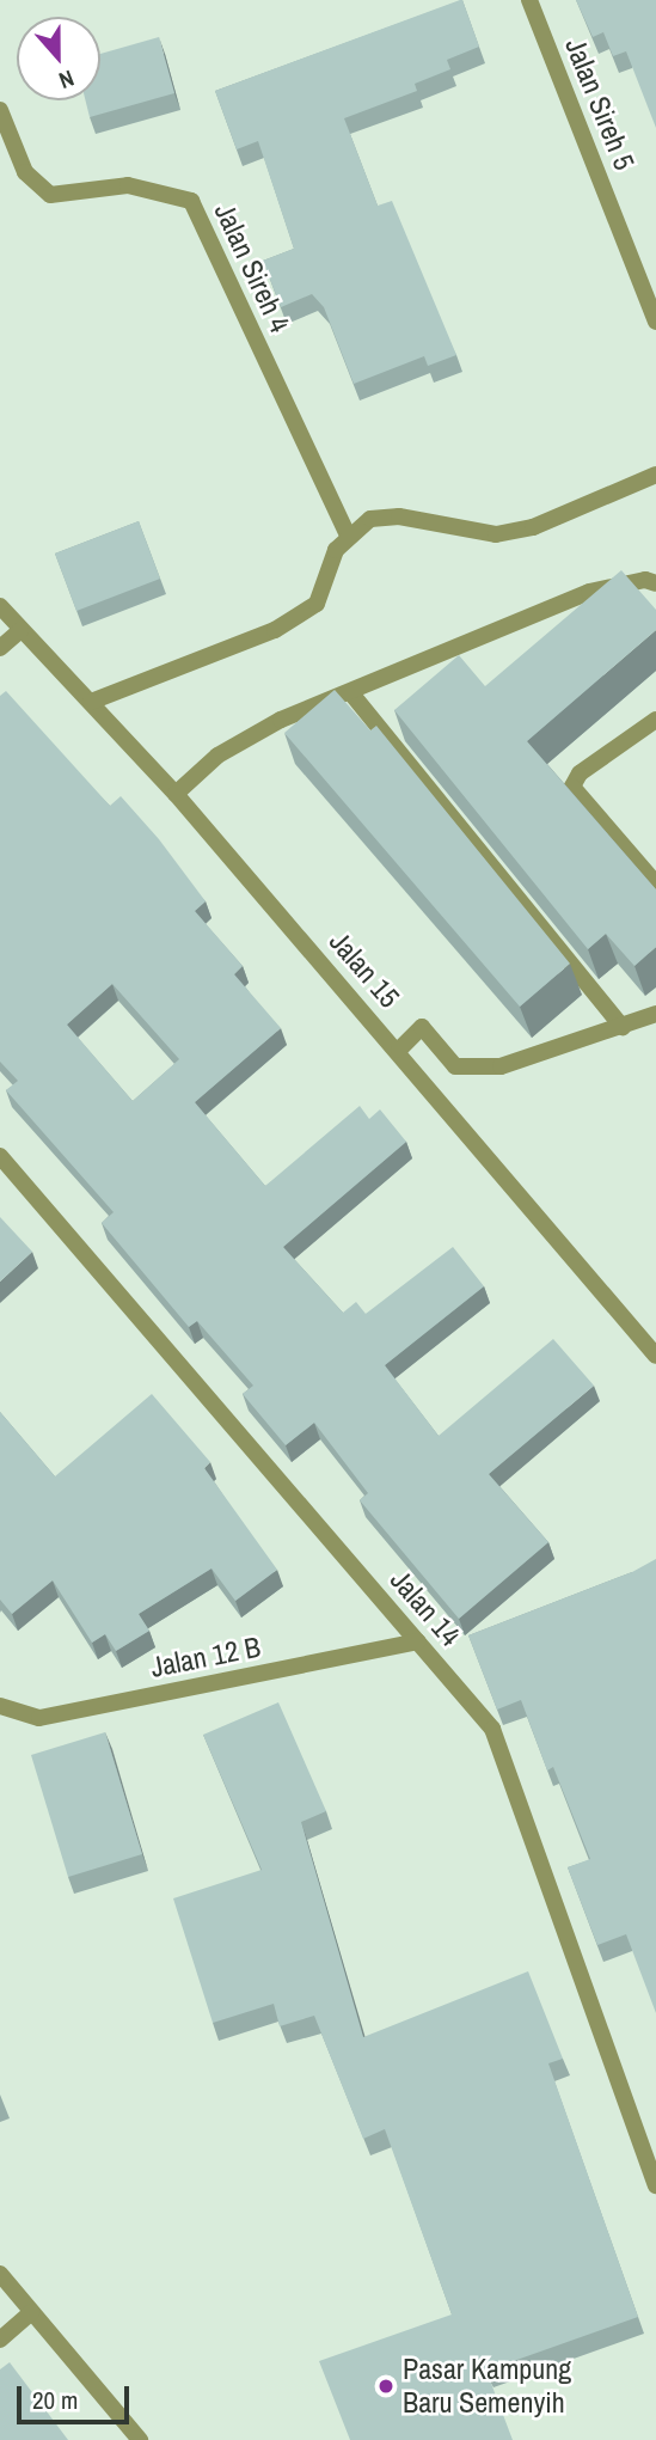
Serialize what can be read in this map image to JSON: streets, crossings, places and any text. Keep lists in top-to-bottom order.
{
  "streets": {
    "street": [
      "Jalan Sireh 5",
      "Jalan Sireh 4",
      "Jalan 15",
      "Jalan 14",
      "Jalan 12 B"
    ]
  },
  "crossings": [
    ["Jalan 14", "Jalan 12 B"]
  ],
  "places": ["Pasar Kampung Baru Semenyih"],
  "scale_bar": "20 m",
  "north": "bottom"
}
